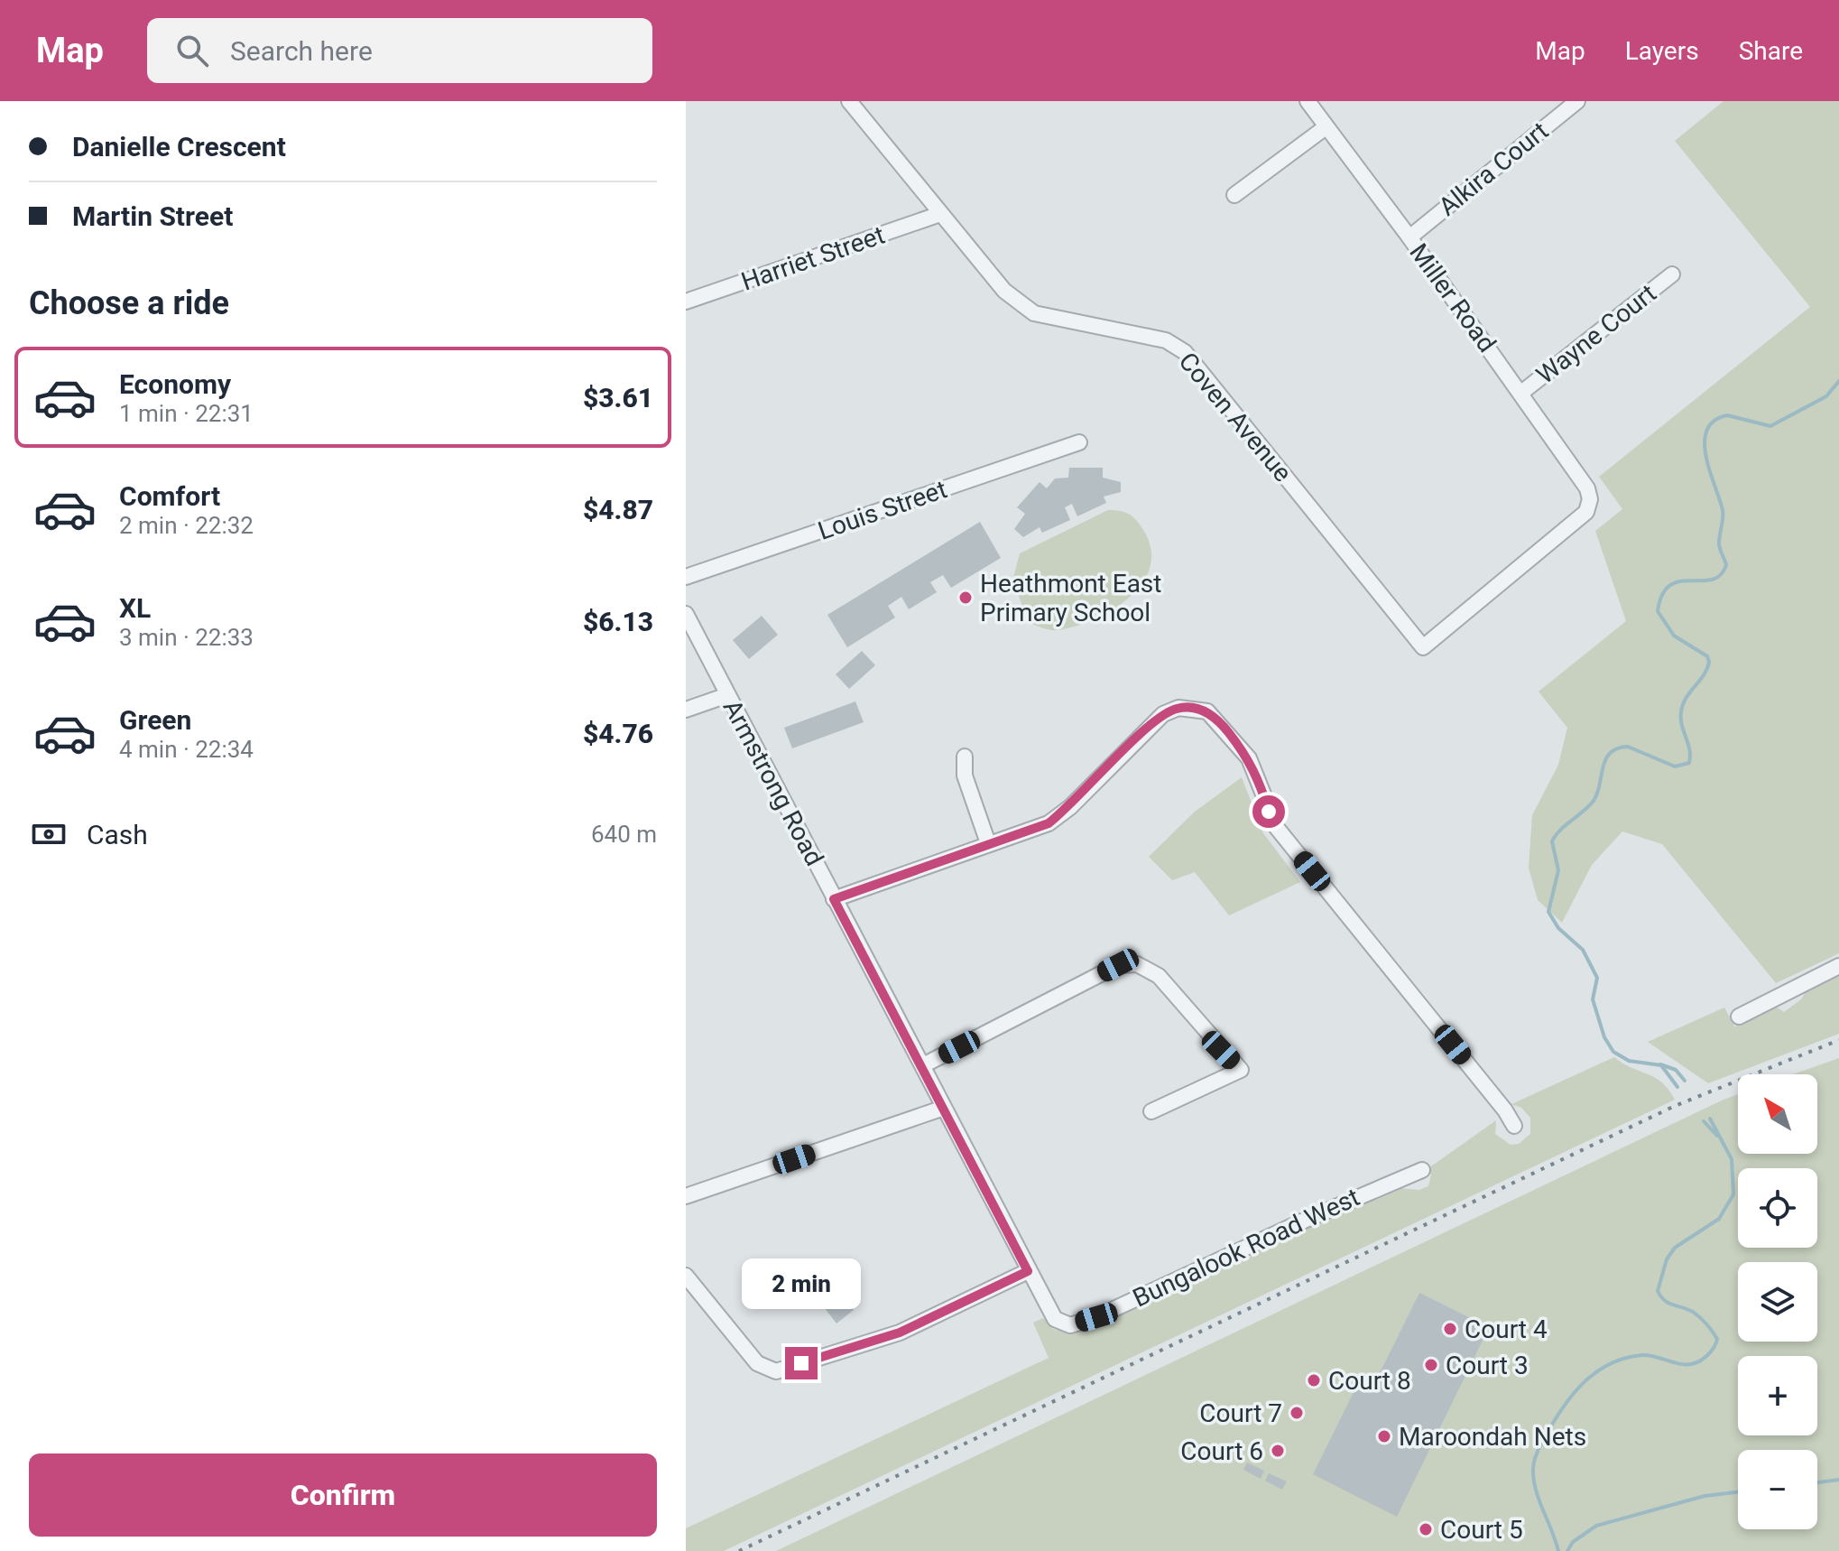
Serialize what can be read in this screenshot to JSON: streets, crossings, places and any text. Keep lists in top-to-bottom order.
{
  "streets": {
    "street": [
      "Alkira Court",
      "Harriet Street",
      "Miller Road",
      "Wayne Court",
      "Coven Avenue",
      "Louis Street",
      "Armstrong Road",
      "Bungalook Road West"
    ]
  },
  "crossings": [
    ["Alkira Court", "Miller Road"],
    ["Harriet Street", "Coven Avenue"],
    ["Miller Road", "Wayne Court"],
    ["Miller Road", "Coven Avenue"],
    ["Armstrong Road", "Bungalook Road West"]
  ],
  "places": [
    "Heathmont East Primary School",
    "Court 4",
    "Court 3",
    "Court 8",
    "Court 7",
    "Maroondah Nets",
    "Court 6",
    "Court 5"
  ],
  "north": "top left",
  "page": {
    "header": "Map",
    "search": "Search here",
    "nav": ["Map", "Layers", "Share"],
    "banner": ["Danielle Crescent", "Martin Street"],
    "heading": "Choose a ride",
    "list": [
      {
        "name": "Economy",
        "note": "1 min · 22:31",
        "value": "$3.61"
      },
      {
        "name": "Comfort",
        "note": "2 min · 22:32",
        "value": "$4.87"
      },
      {
        "name": "XL",
        "note": "3 min · 22:33",
        "value": "$6.13"
      },
      {
        "name": "Green",
        "note": "4 min · 22:34",
        "value": "$4.76"
      }
    ],
    "pay": ["Cash", "640 m"],
    "map_buttons": ["+", "−"],
    "bubble": "2 min",
    "buttons": "Confirm"
  }
}
